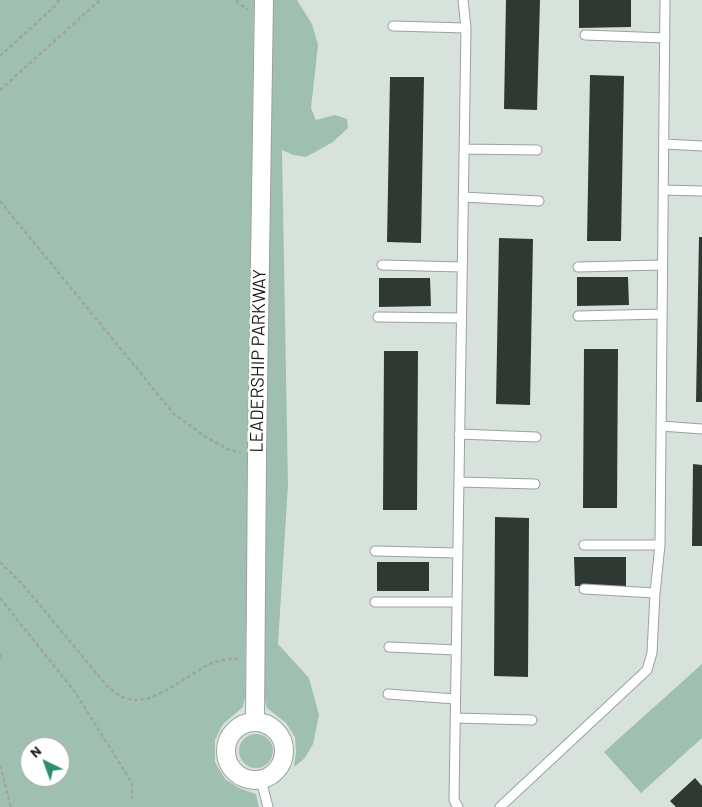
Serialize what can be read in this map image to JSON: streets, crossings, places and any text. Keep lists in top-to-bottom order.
{
  "streets": {
    "street": ["LEADERSHIP PARKWAY"]
  },
  "north": "top left"
}
